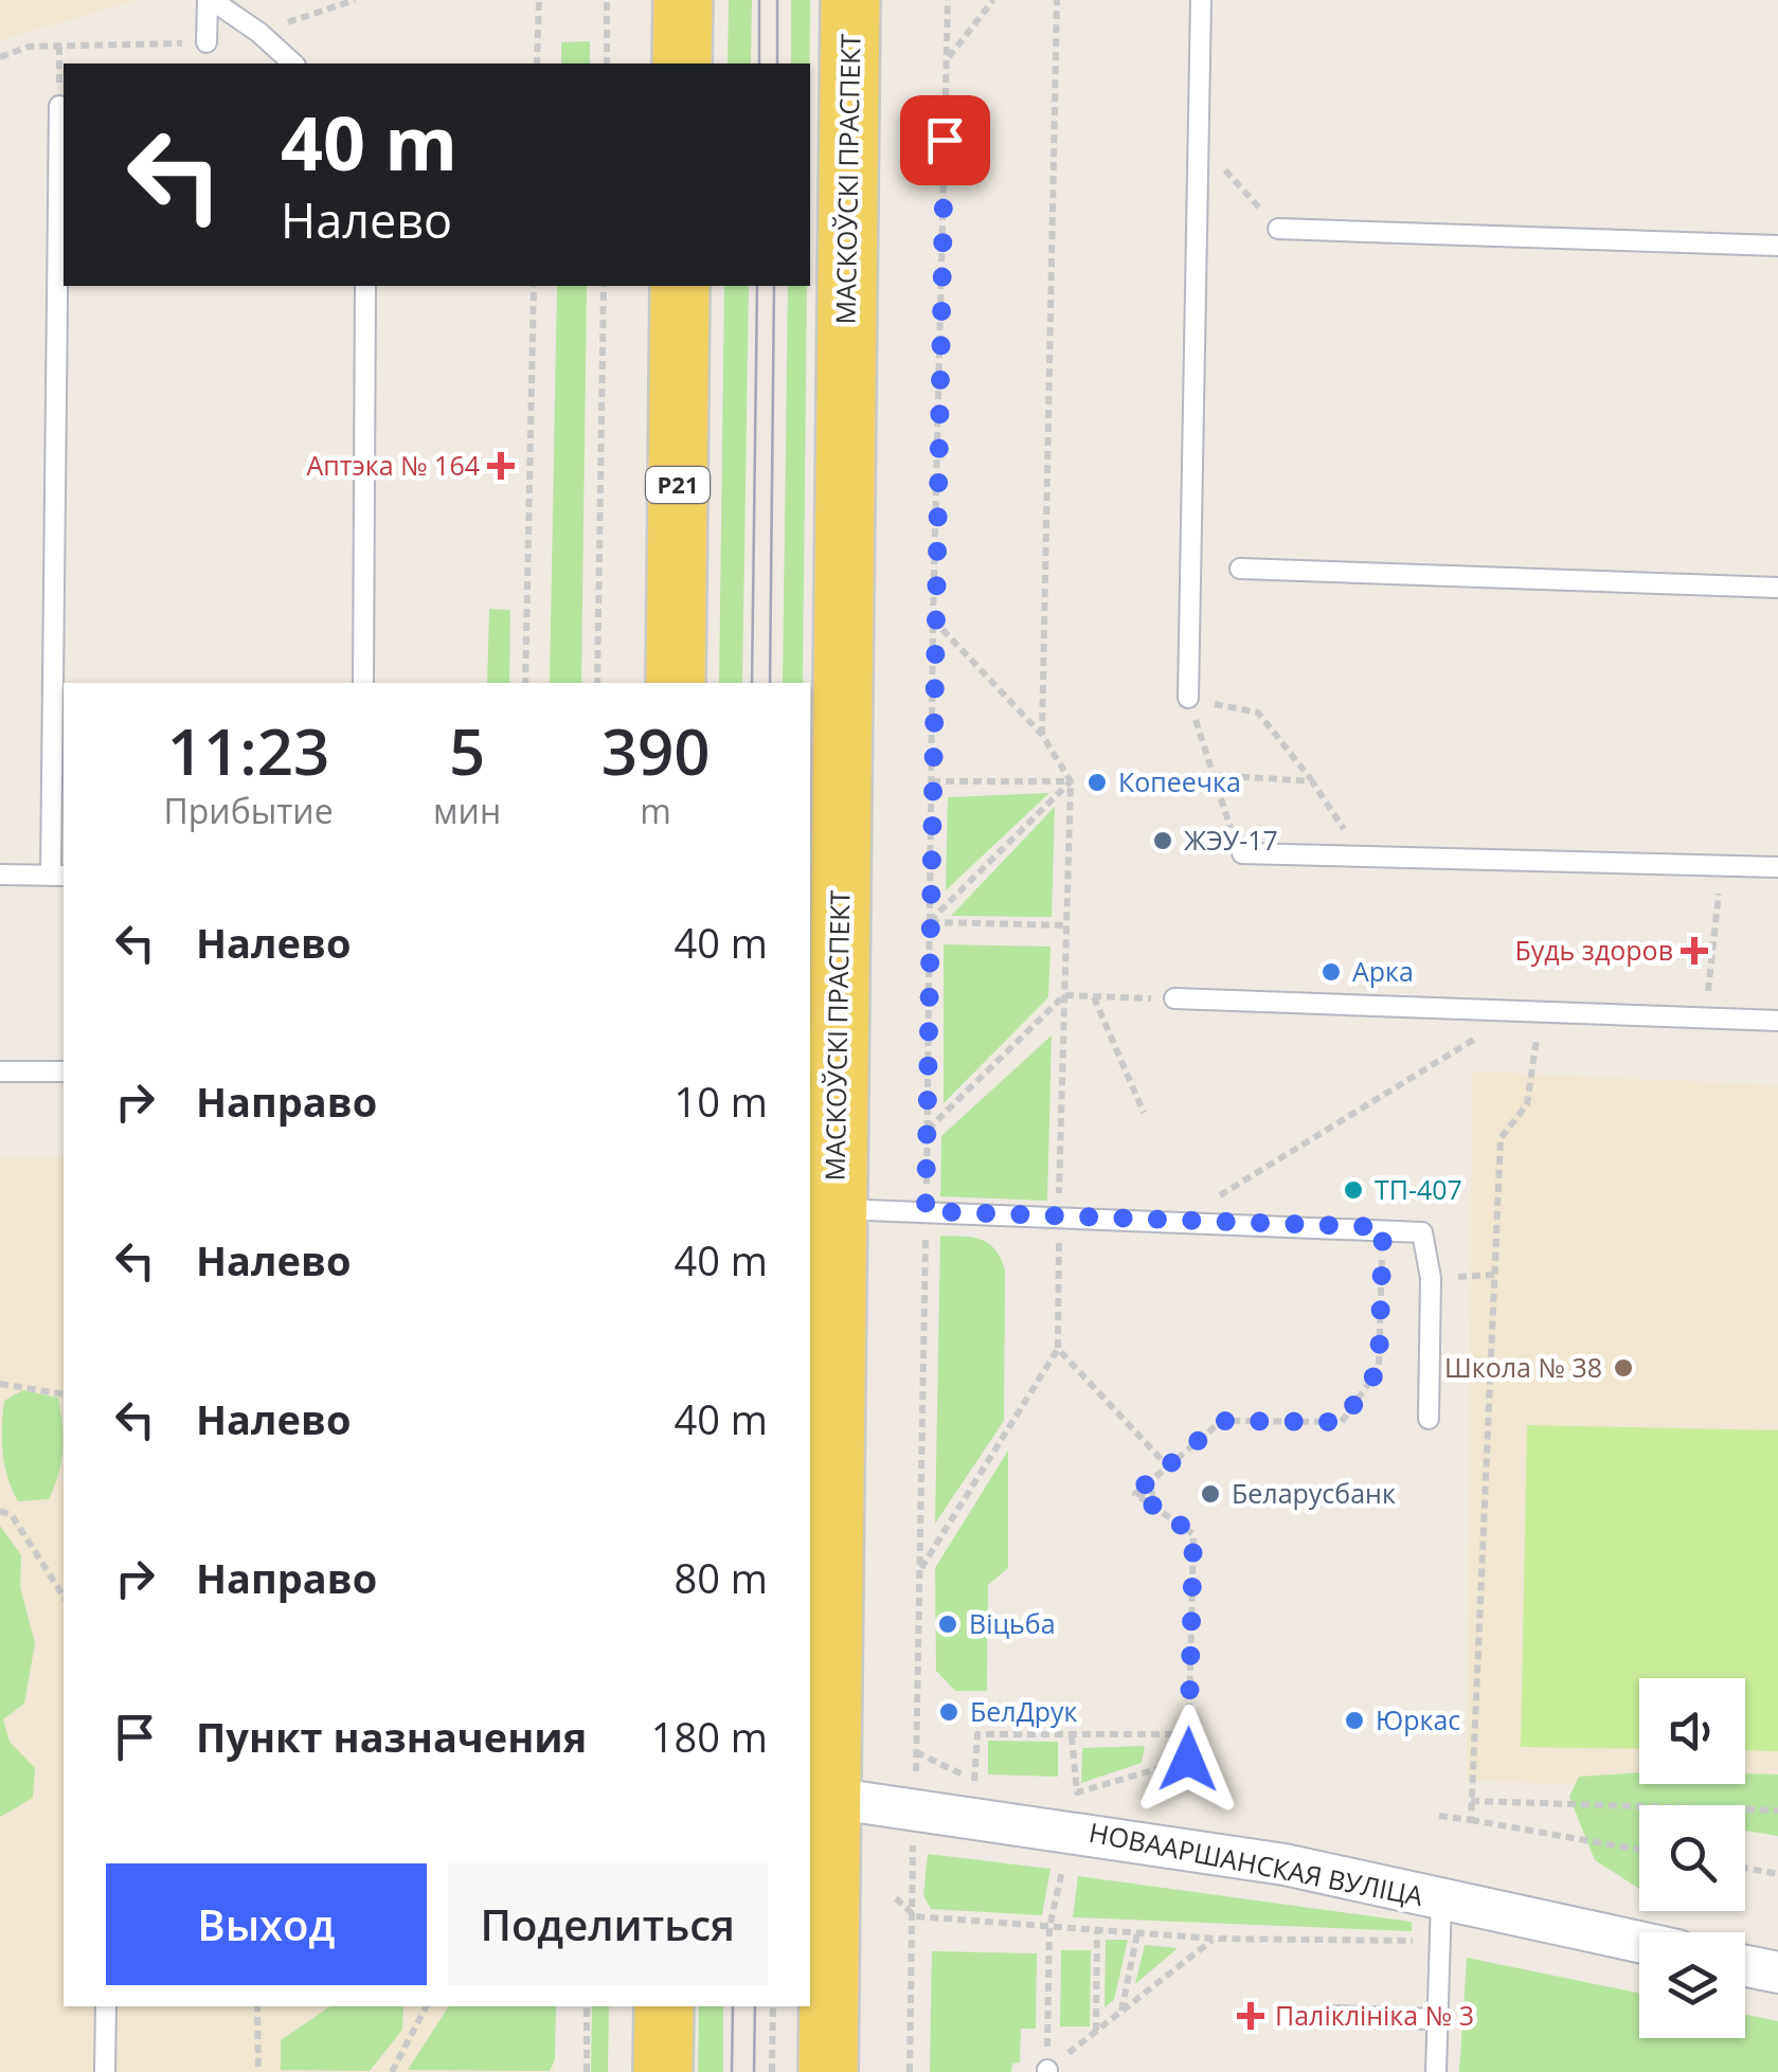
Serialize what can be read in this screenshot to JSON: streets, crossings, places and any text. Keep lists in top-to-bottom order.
{
  "streets": {
    "main road": ["МАСКОЎСКІ ПРАСПЕКТ", "Р21"],
    "street": ["НОВААРШАНСКАЯ ВУЛІЦА"]
  },
  "crossings": [
    ["МАСКОЎСКІ ПРАСПЕКТ", "НОВААРШАНСКАЯ ВУЛІЦА"]
  ],
  "places": {
    "health": ["Аптэка № 164", "Будь здоров", "Паліклініка № 3"],
    "other": [
      "Копеечка",
      "ЖЭУ-17",
      "Арка",
      "ТП-407",
      "Школа № 38",
      "Беларусбанк",
      "Віцьба",
      "БелДрук",
      "Юркас"
    ]
  },
  "page": {
    "turn": ["40 m", "Налево"],
    "eta": [
      "11:23",
      "Прибытие",
      "5",
      "мин",
      "390",
      "m"
    ],
    "list": [
      {
        "name": "Налево",
        "value": "40 m"
      },
      {
        "name": "Направо",
        "value": "10 m"
      },
      {
        "name": "Налево",
        "value": "40 m"
      },
      {
        "name": "Налево",
        "value": "40 m"
      },
      {
        "name": "Направо",
        "value": "80 m"
      },
      {
        "name": "Пункт назначения",
        "value": "180 m"
      }
    ],
    "buttons": ["Выход", "Поделиться"]
  }
}
